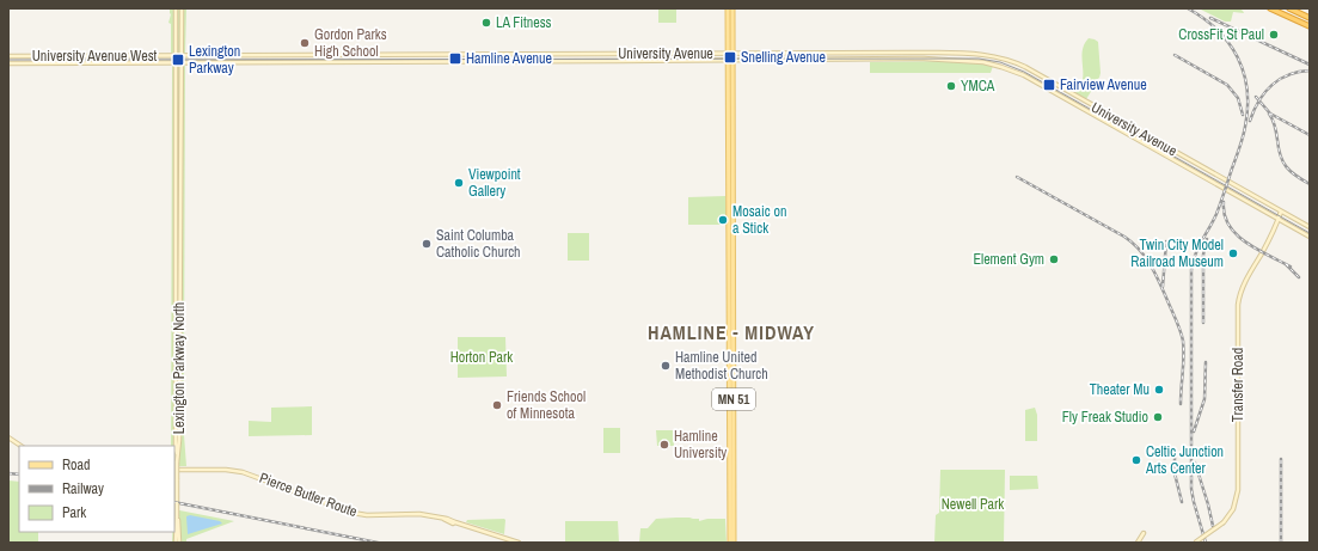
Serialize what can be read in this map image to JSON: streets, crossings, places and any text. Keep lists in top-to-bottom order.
{
  "streets": {
    "main road": [
      "University Avenue",
      "University Avenue West",
      "Lexington Parkway North",
      "Transfer Road",
      "MN 51",
      "Pierce Butler Route"
    ]
  },
  "crossings": [
    ["University Avenue", "University Avenue West"],
    ["University Avenue", "Lexington Parkway North"],
    ["University Avenue", "Transfer Road"],
    ["University Avenue", "MN 51"],
    ["University Avenue West", "Lexington Parkway North"]
  ],
  "districts": ["HAMLINE - MIDWAY"],
  "parks": ["Horton Park", "Newell Park"],
  "places": {
    "other": [
      "LA Fitness",
      "CrossFit St Paul",
      "Gordon Parks High School",
      "YMCA",
      "Viewpoint Gallery",
      "Mosaic on a Stick",
      "Saint Columba Catholic Church",
      "Twin City Model Railroad Museum",
      "Element Gym",
      "Hamline United Methodist Church",
      "Theater Mu",
      "Friends School of Minnesota",
      "Fly Freak Studio",
      "Hamline University",
      "Celtic Junction Arts Center"
    ],
    "transit": [
      "Snelling Avenue",
      "Hamline Avenue",
      "Lexington Parkway",
      "Fairview Avenue"
    ]
  },
  "legend": ["Road", "Railway", "Park"]
}
